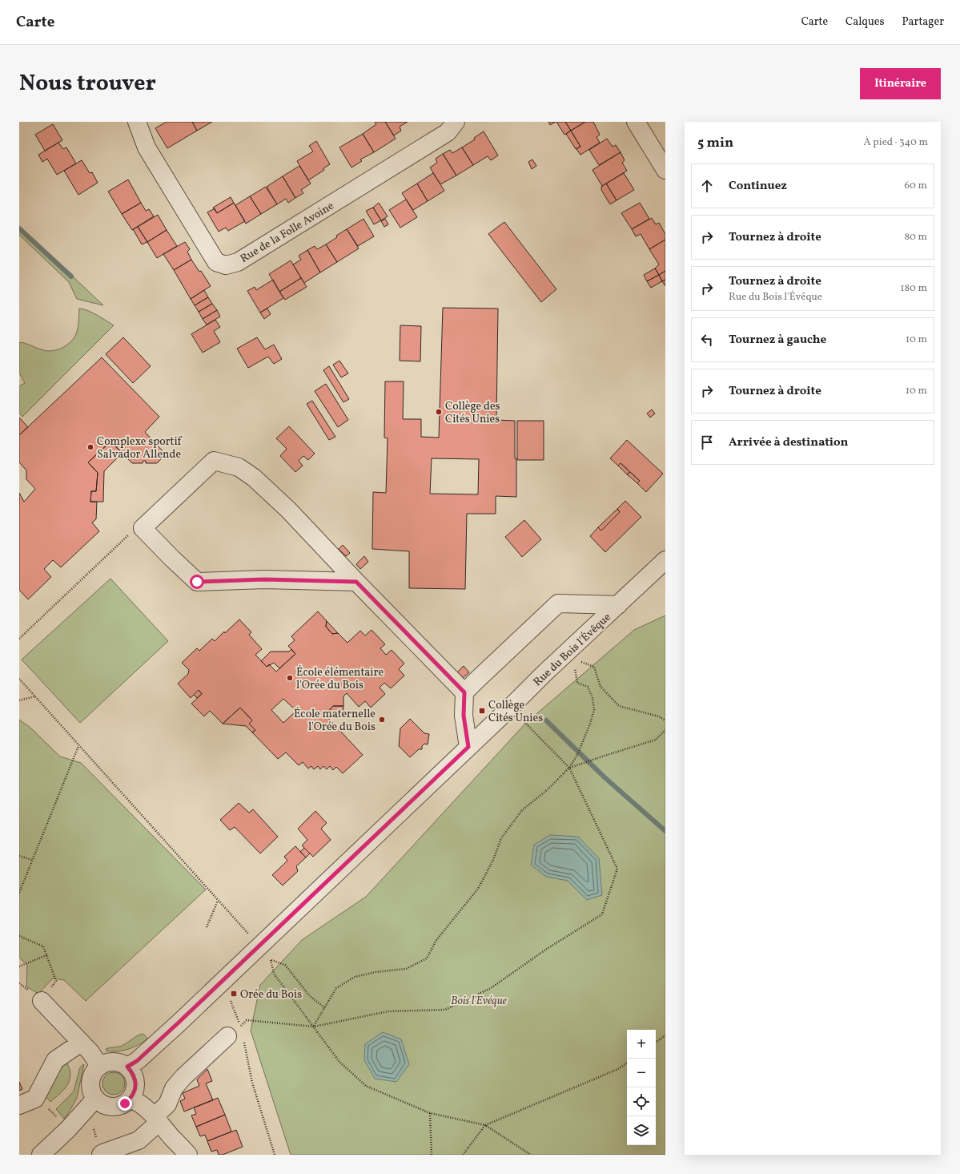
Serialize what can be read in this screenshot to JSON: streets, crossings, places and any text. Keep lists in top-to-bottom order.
{
  "streets": {
    "street": ["Rue de la Folle Avoine", "Rue du Bois l'Évêque"]
  },
  "parks": ["Bois l'Evéque"],
  "places": {
    "other": [
      "Collège des Cités Unies",
      "Complexe sportif Salvador Allende",
      "École élémentaire l'Orée du Bois",
      "École maternelle l'Orée du Bois"
    ],
    "transit": ["Collège Cités Unies", "Orée du Bois"]
  },
  "page": {
    "header": "Carte",
    "nav": ["Carte", "Calques", "Partager"],
    "title": "Nous trouver",
    "buttons": "Itinéraire",
    "heading": ["5 min", "À pied · 340 m"],
    "list": [
      ["Continuez", "60 m"],
      ["Tournez à droite", "80 m"],
      ["Tournez à droite", "Rue du Bois l'Évêque", "180 m"],
      ["Tournez à gauche", "10 m"],
      ["Tournez à droite", "10 m"],
      "Arrivée à destination"
    ],
    "map_buttons": ["+", "−"]
  }
}
